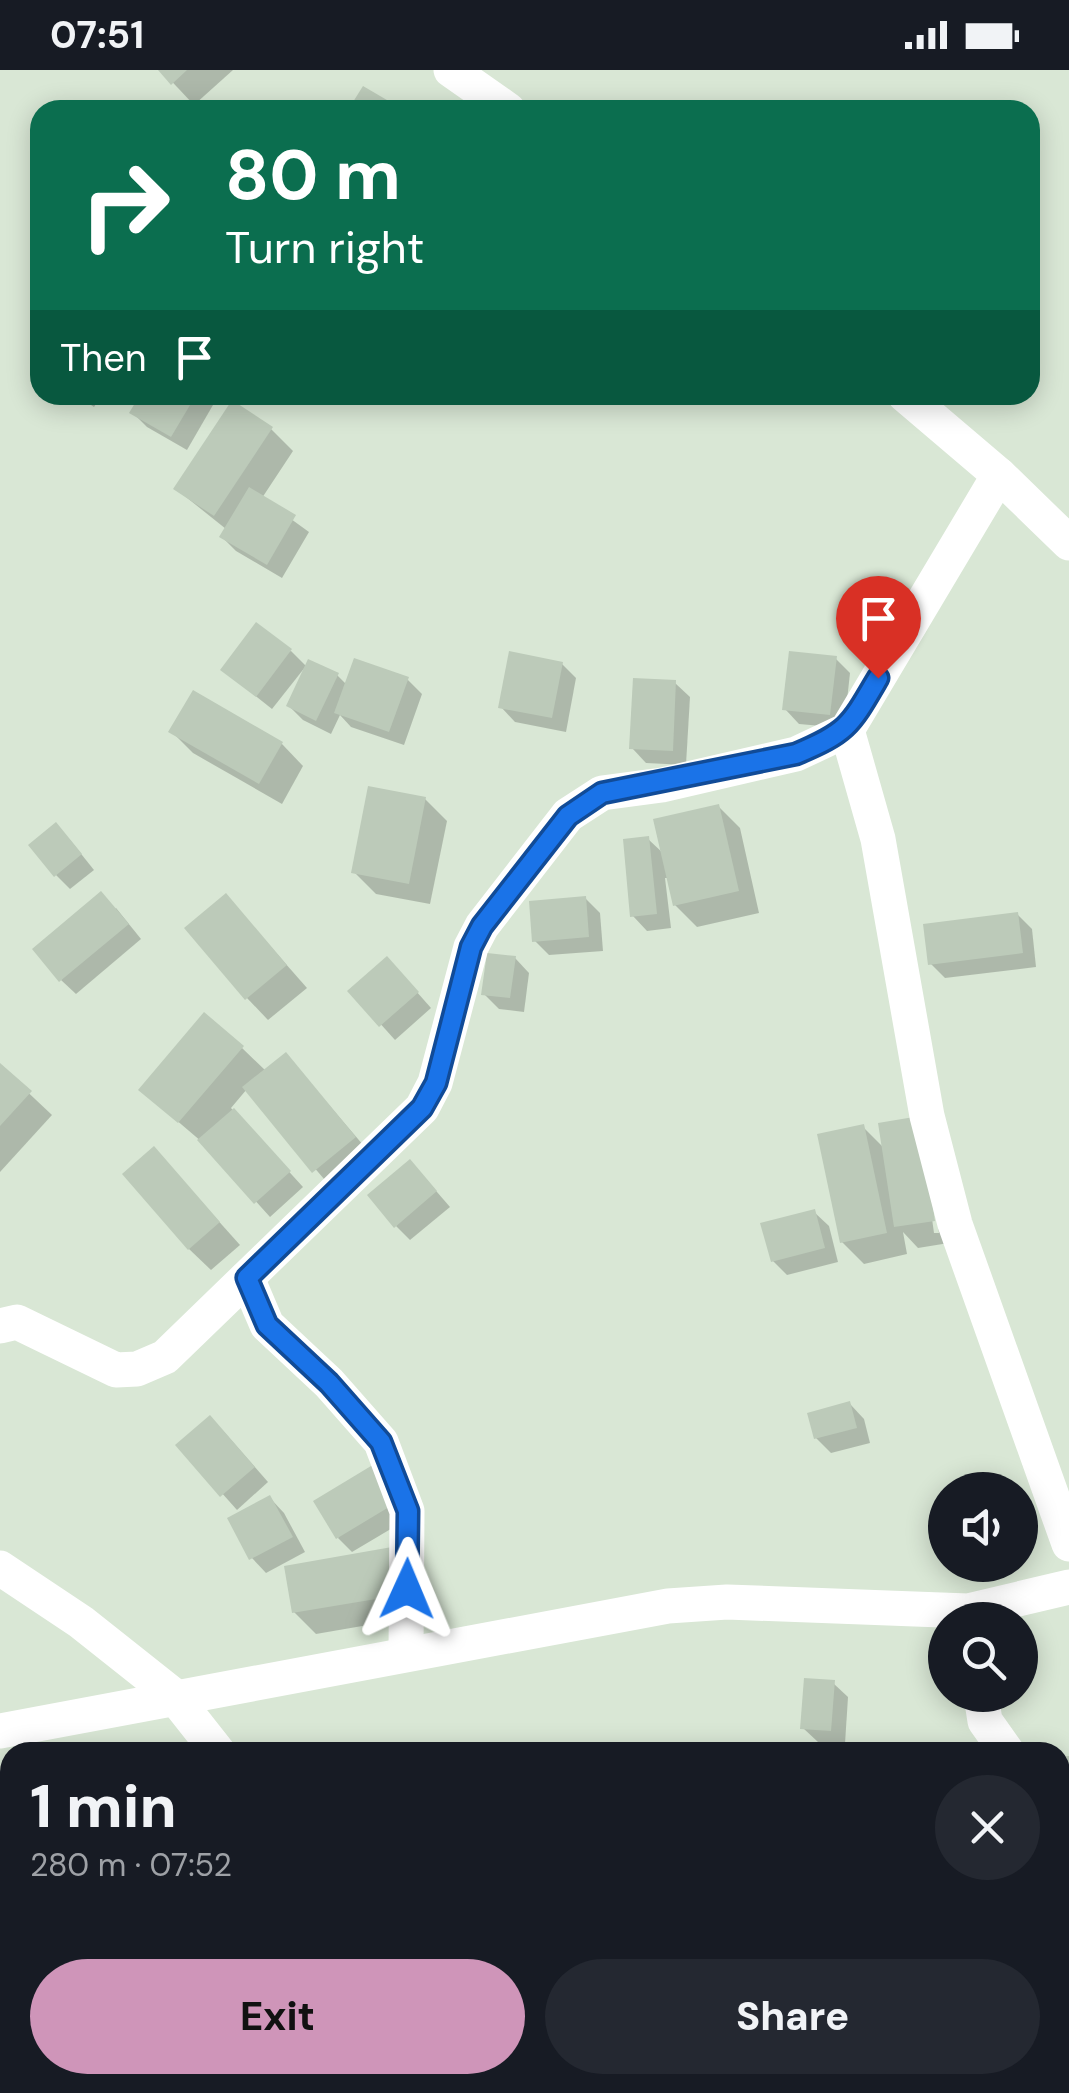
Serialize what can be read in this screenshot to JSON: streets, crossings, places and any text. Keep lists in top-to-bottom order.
{
  "page": {
    "status": "07:51",
    "turn": ["80 m", "Turn right"],
    "then": "Then",
    "heading": ["1 min", "280 m · 07:52"],
    "buttons": ["Exit", "Share"]
  }
}
